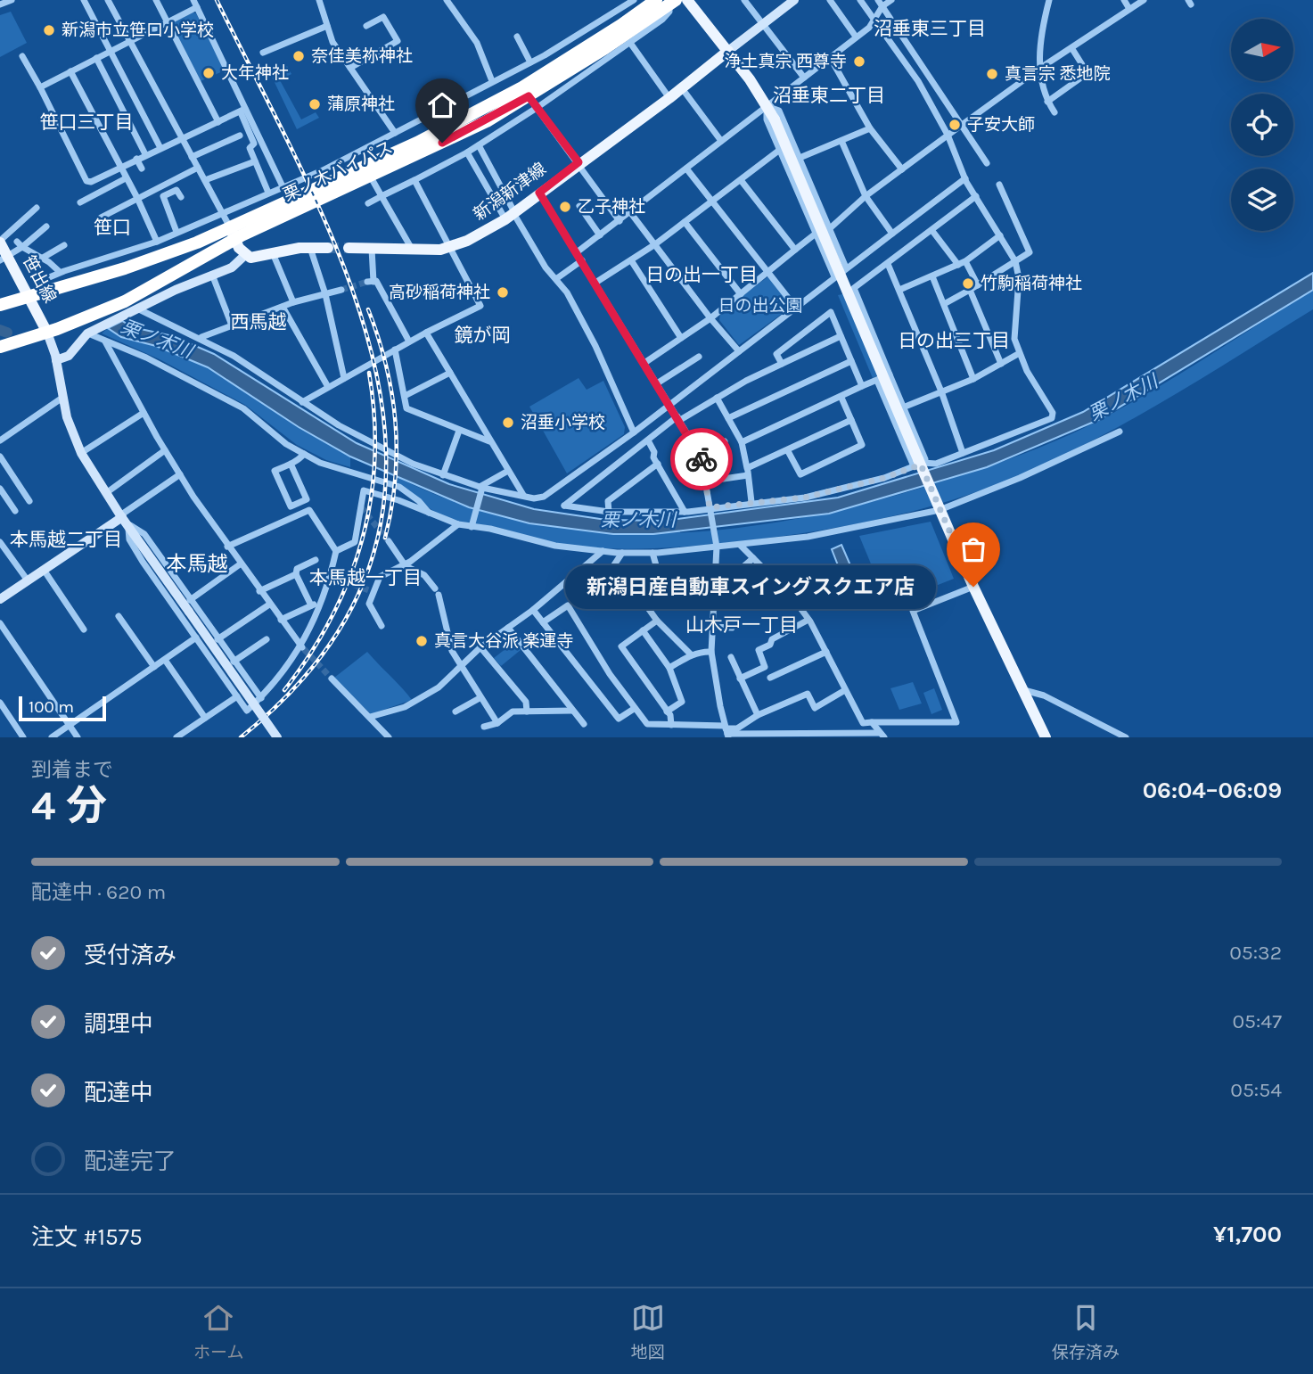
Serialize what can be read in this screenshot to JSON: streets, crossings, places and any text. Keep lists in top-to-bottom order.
{
  "streets": {
    "highway": ["栗ノ木バイパス"],
    "main road": ["新潟新津線", "笹出線"]
  },
  "crossings": [
    ["栗ノ木バイパス", "笹出線"]
  ],
  "districts": [
    "沼垂東三丁目",
    "沼垂東二丁目",
    "笹口三丁目",
    "笹口",
    "日の出一丁目",
    "西馬越",
    "鏡が岡",
    "日の出三丁目",
    "本馬越二丁目",
    "本馬越",
    "本馬越一丁目",
    "山木戸一丁目"
  ],
  "water": ["栗ノ木川"],
  "parks": ["日の出公園"],
  "places": [
    "新潟市立笹口小学校",
    "奈佳美祢神社",
    "浄土真宗 西尊寺",
    "大年神社",
    "真言宗 悉地院",
    "蒲原神社",
    "子安大師",
    "乙子神社",
    "竹駒稲荷神社",
    "高砂稲荷神社",
    "沼垂小学校",
    "新潟日産自動車スイングスクエア店",
    "真言大谷派 楽運寺"
  ],
  "scale_bar": "100 m",
  "north": "right",
  "page": {
    "bubble": "新潟日産自動車スイングスクエア店",
    "scale": "100 m",
    "heading": ["4 分", "到着まで", "06:04–06:09"],
    "panel": ["注文 #1575", "¥1,700"],
    "bar": "配達中 · 620 m",
    "list": [
      ["受付済み", "05:32"],
      ["調理中", "05:47"],
      ["配達中", "05:54"],
      "配達完了"
    ],
    "tabs": ["ホーム", "地図", "保存済み"]
  }
}
